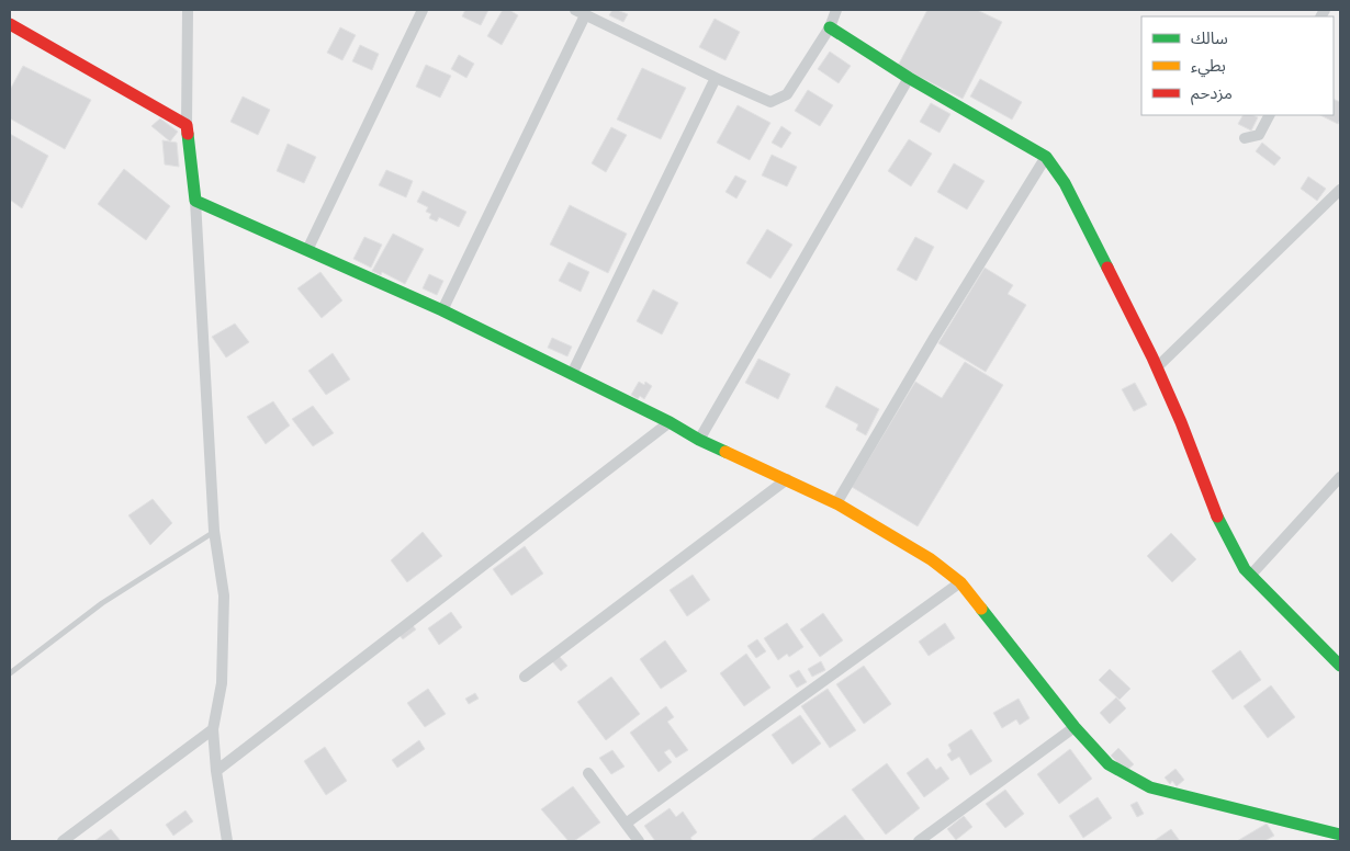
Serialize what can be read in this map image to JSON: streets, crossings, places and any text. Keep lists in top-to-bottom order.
{
  "legend": ["سالك", "بطيء", "مزدحم"]
}
